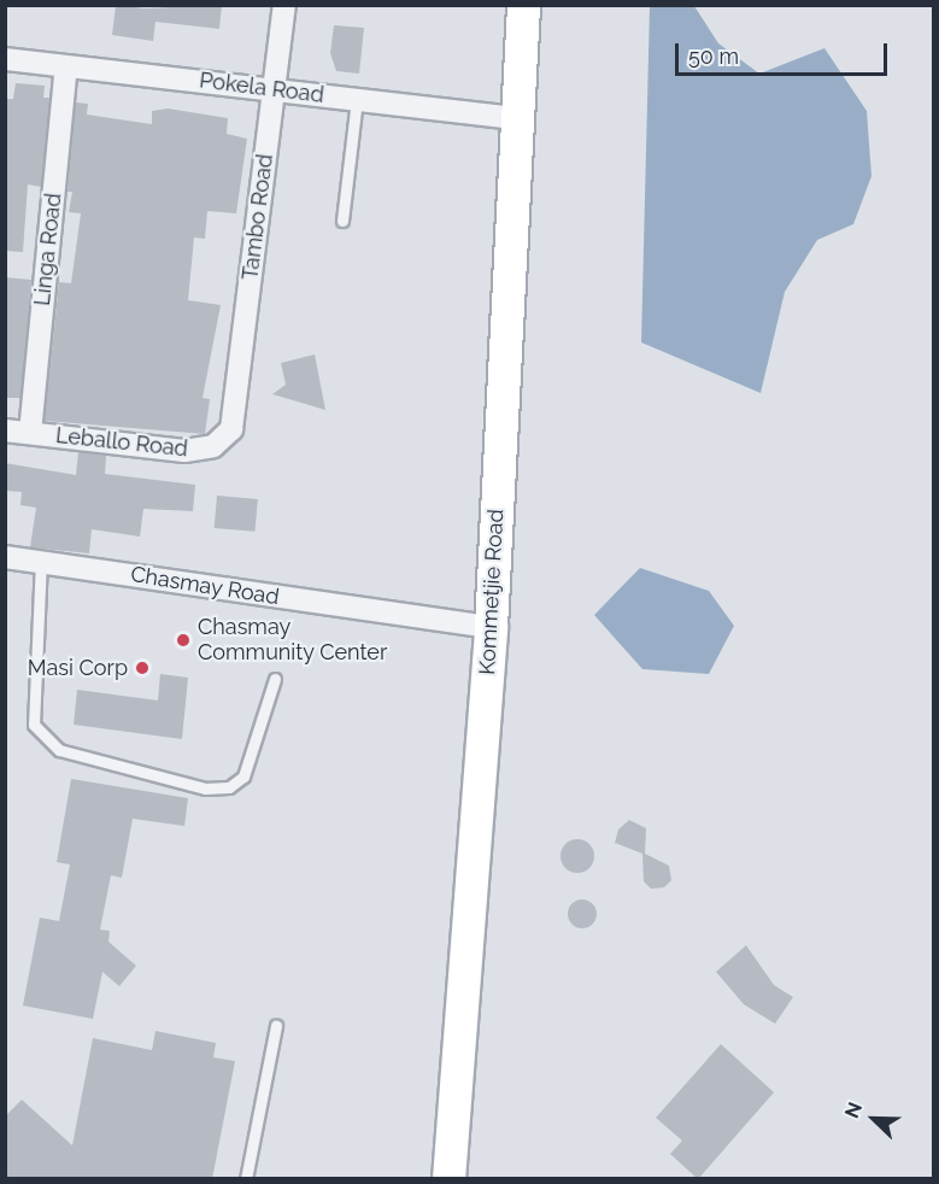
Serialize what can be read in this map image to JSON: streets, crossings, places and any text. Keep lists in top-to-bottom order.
{
  "streets": {
    "main road": ["Kommetjie Road"],
    "street": [
      "Pokela Road",
      "Tambo Road",
      "Linga Road",
      "Leballo Road",
      "Chasmay Road"
    ]
  },
  "crossings": [
    ["Pokela Road", "Tambo Road"],
    ["Pokela Road", "Linga Road"],
    ["Pokela Road", "Kommetjie Road"],
    ["Tambo Road", "Leballo Road"],
    ["Linga Road", "Leballo Road"],
    ["Chasmay Road", "Kommetjie Road"]
  ],
  "places": ["Chasmay Community Center", "Masi Corp"],
  "scale_bar": "50 m",
  "north": "top left"
}
